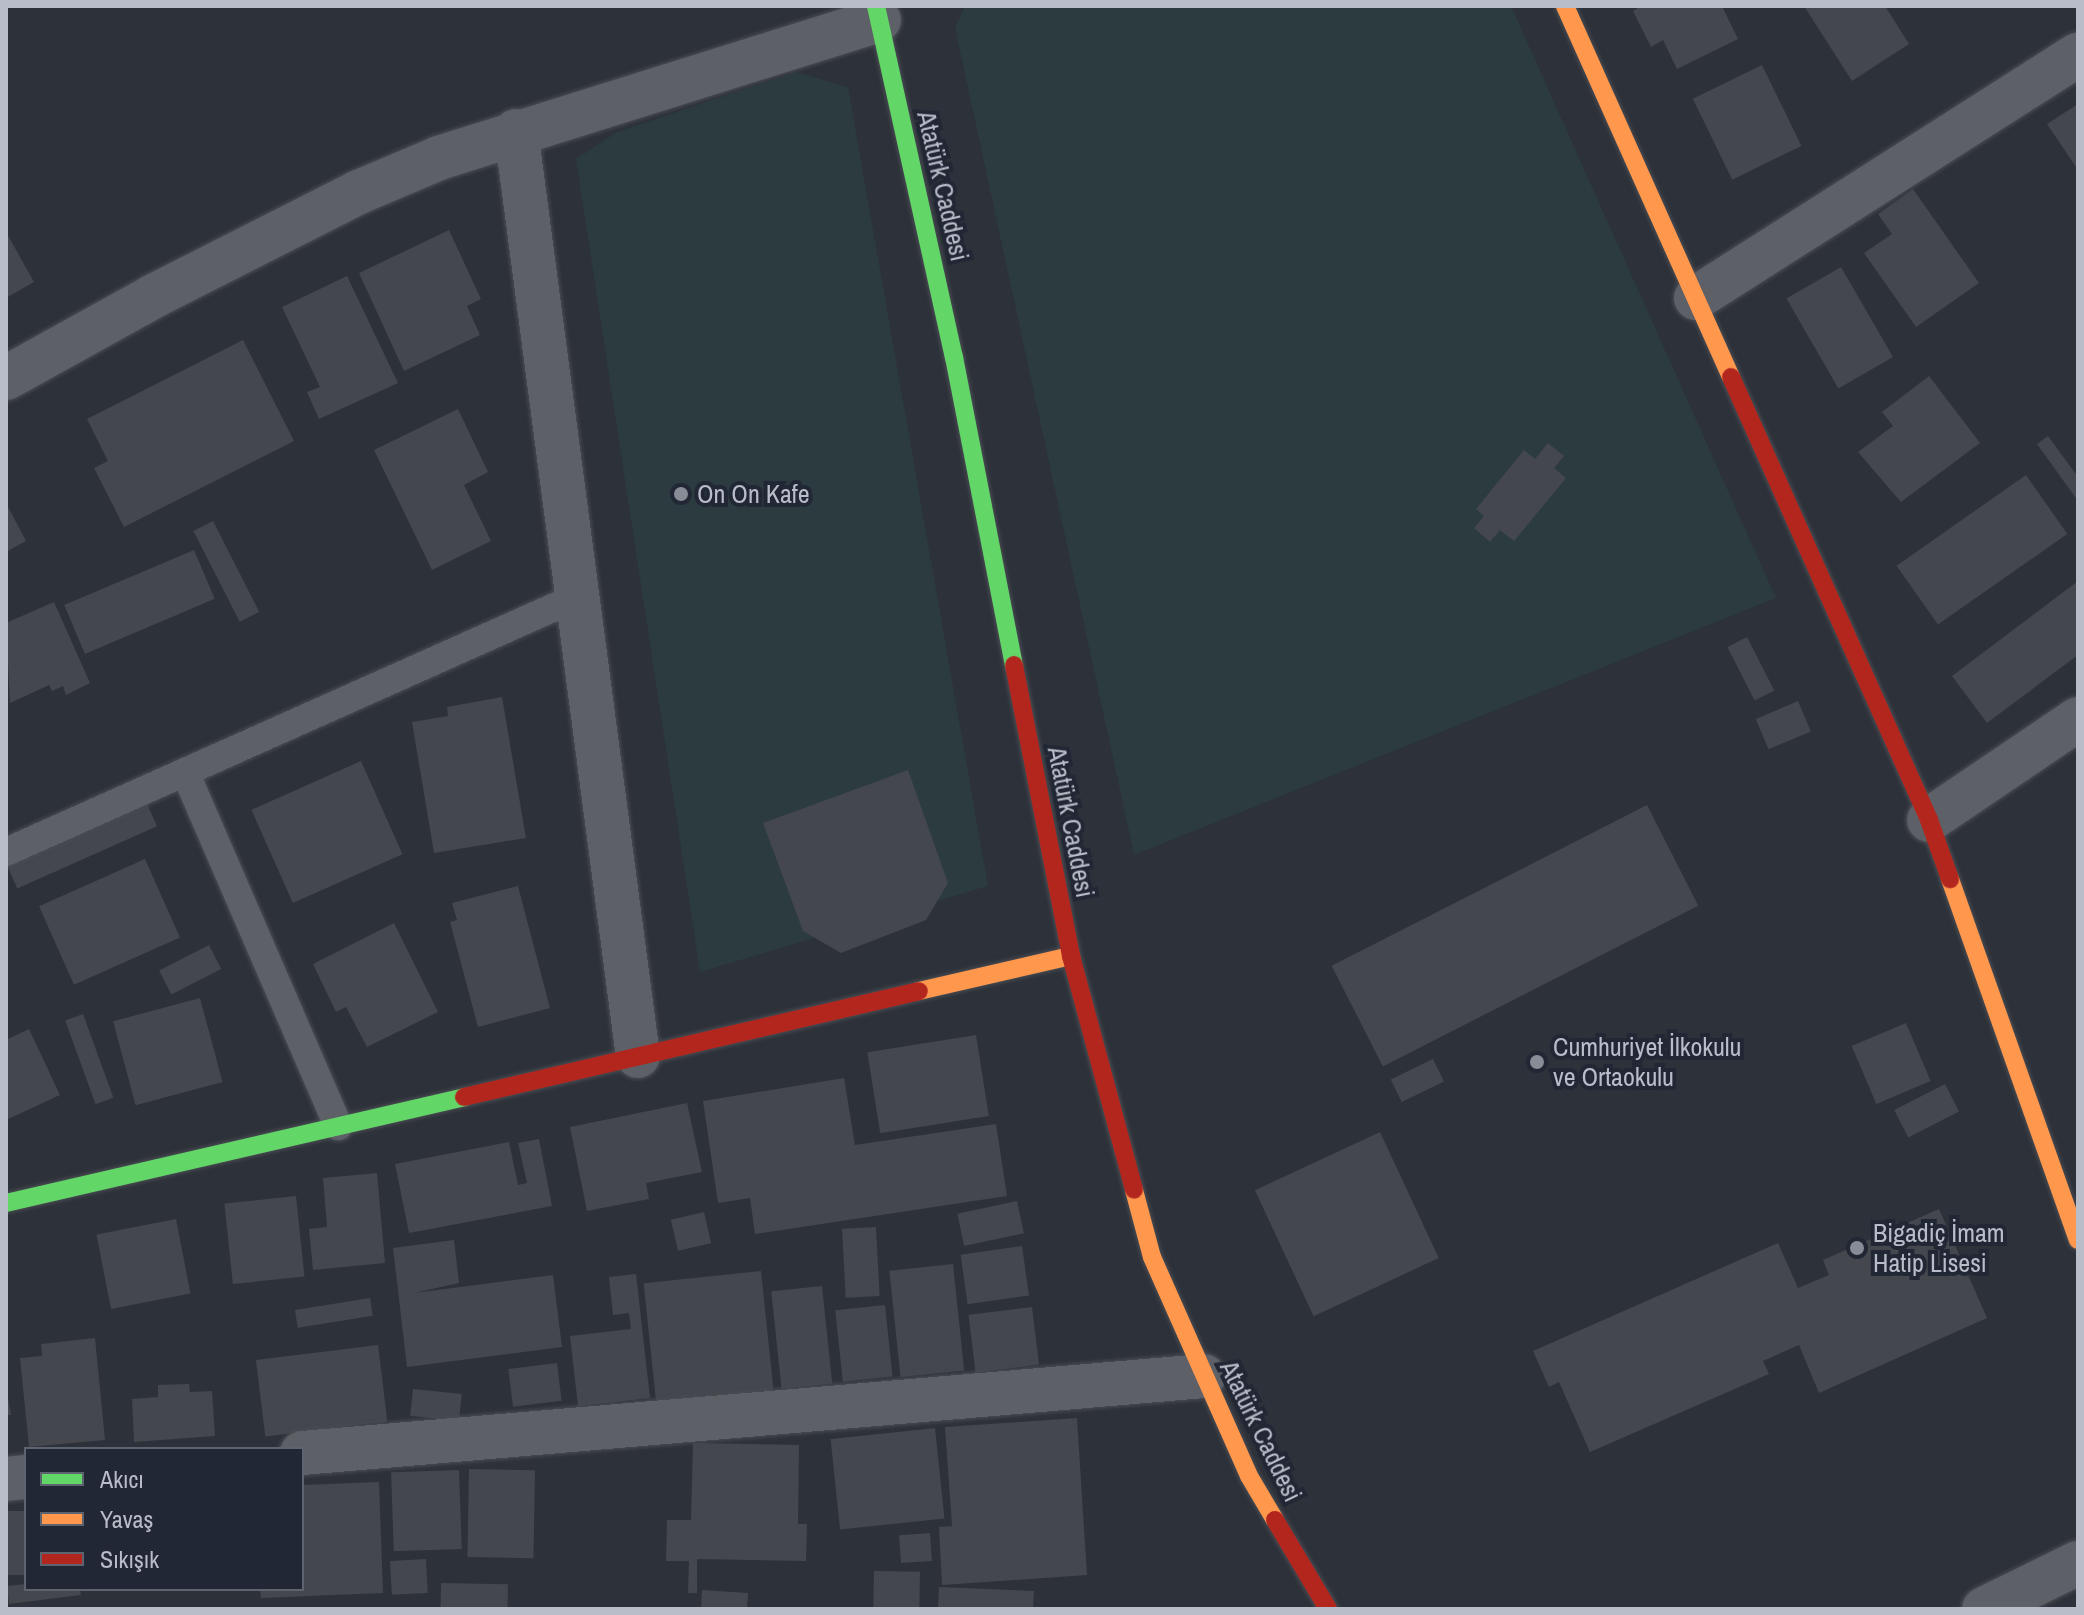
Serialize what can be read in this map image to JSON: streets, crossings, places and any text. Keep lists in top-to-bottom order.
{
  "streets": {
    "street": ["Atatürk Caddesi"]
  },
  "places": ["On On Kafe", "Cumhuriyet İlkokulu ve Ortaokulu", "Bigadiç İmam Hatip Lisesi"],
  "legend": ["Akıcı", "Yavaş", "Sıkışık"]
}
